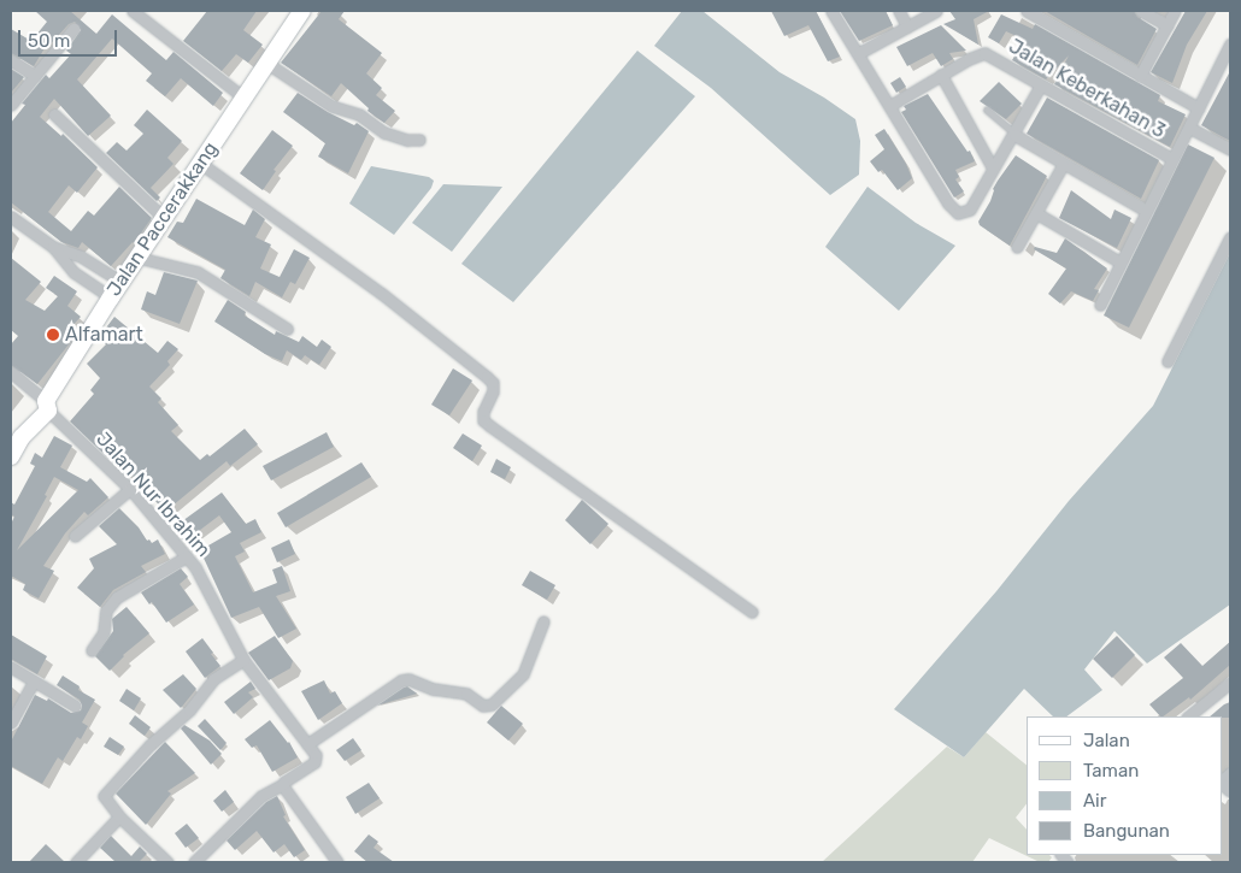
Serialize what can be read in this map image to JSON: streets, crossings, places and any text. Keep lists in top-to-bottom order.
{
  "streets": {
    "main road": ["Jalan Paccerakkang"],
    "street": ["Jalan Keberkahan 3", "Jalan Nur Ibrahim"]
  },
  "crossings": [
    ["Jalan Paccerakkang", "Jalan Nur Ibrahim"]
  ],
  "places": ["Alfamart"],
  "legend": [
    "Jalan",
    "Taman",
    "Air",
    "Bangunan"
  ],
  "scale_bar": "50 m"
}
